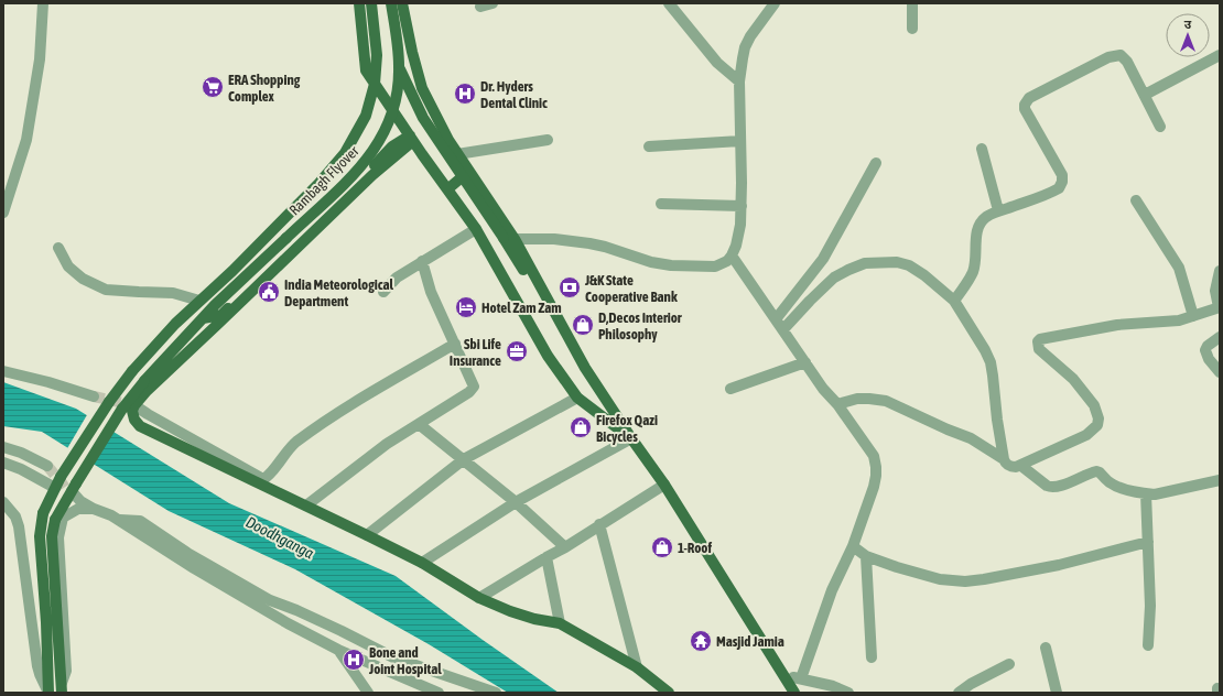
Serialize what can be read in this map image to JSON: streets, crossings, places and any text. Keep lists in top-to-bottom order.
{
  "streets": {
    "main road": ["Rambagh Flyover"]
  },
  "water": ["Doodhganga"],
  "places": {
    "supermarket": ["ERA Shopping Complex"],
    "hospital": ["Dr. Hyders Dental Clinic", "Bone and Joint Hospital"],
    "bank": ["J&K State Cooperative Bank"],
    "public building": ["India Meteorological Department"],
    "hotel": ["Hotel Zam Zam"],
    "shop": ["D,Decos Interior Philosophy", "Firefox Qazi Bicycles", "1-Roof"],
    "office": ["Sbi Life Insurance"],
    "temple": ["Masjid Jamia"]
  },
  "north": "top"
}
